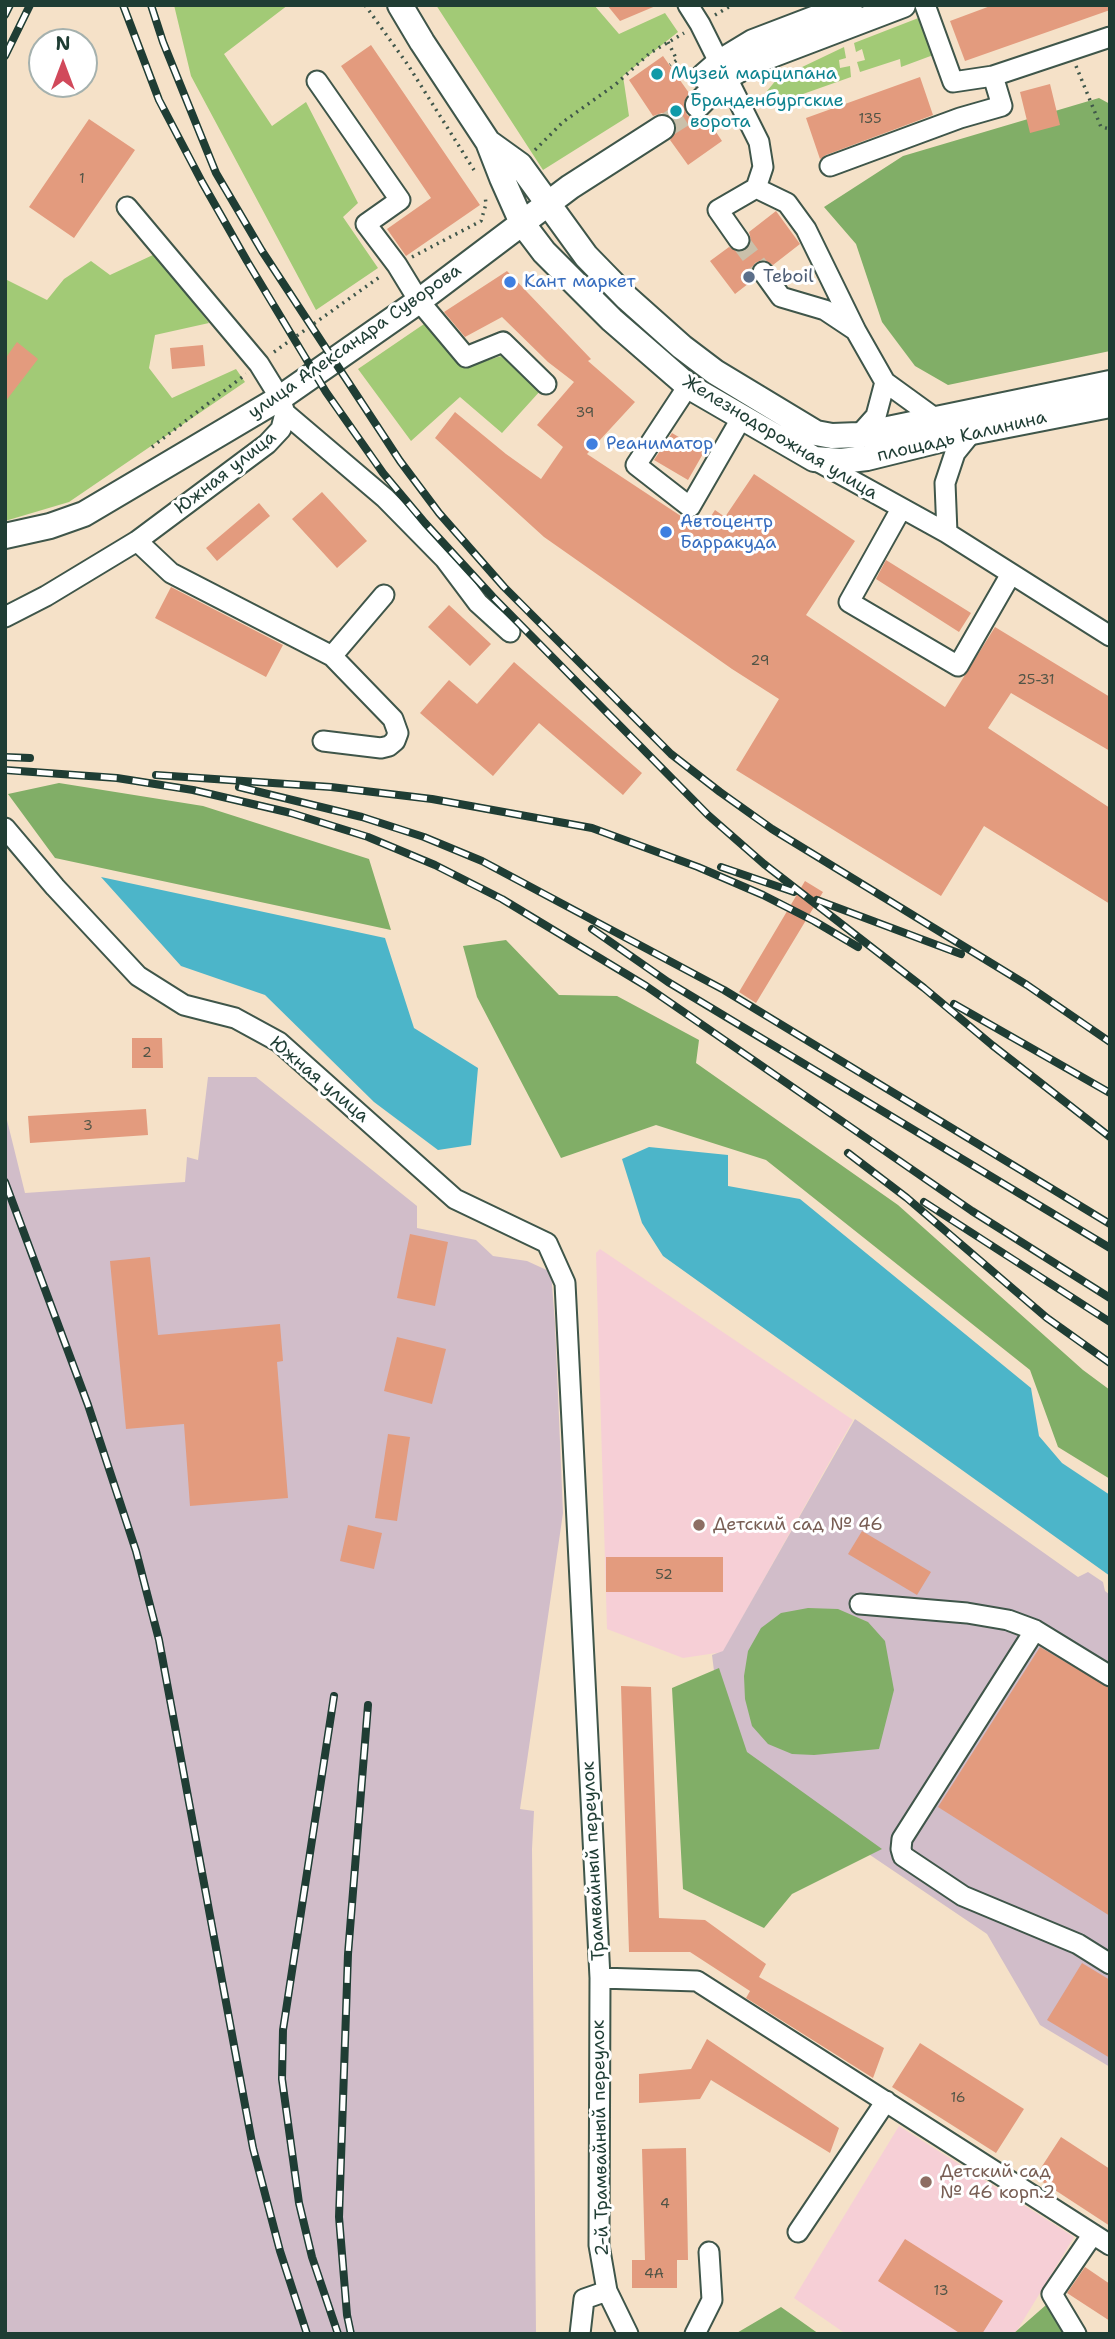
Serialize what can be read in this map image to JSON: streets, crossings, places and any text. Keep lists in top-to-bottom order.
{
  "streets": {
    "main road": ["улица Александра Суворова", "площадь Калинина", "Железнодорожная улица"],
    "street": ["Южная улица", "Трамвайный переулок", "2-й Трамвайный переулок"]
  },
  "crossings": [
    ["улица Александра Суворова", "Железнодорожная улица"],
    ["улица Александра Суворова", "Южная улица"],
    ["площадь Калинина", "Железнодорожная улица"],
    ["Южная улица", "Трамвайный переулок"],
    ["Трамвайный переулок", "2-й Трамвайный переулок"]
  ],
  "places": [
    "Музей марципана",
    "Бранденбургские ворота",
    "Teboil",
    "Кант маркет",
    "Реаниматор",
    "Автоцентр Барракуда",
    "Детский сад № 46",
    "Детский сад № 46 корп.2"
  ],
  "house_numbers": [
    "135",
    "1",
    "39",
    "29",
    "25-31",
    "2",
    "3",
    "52",
    "16",
    "4",
    "4А",
    "13"
  ],
  "north": "top"
}
